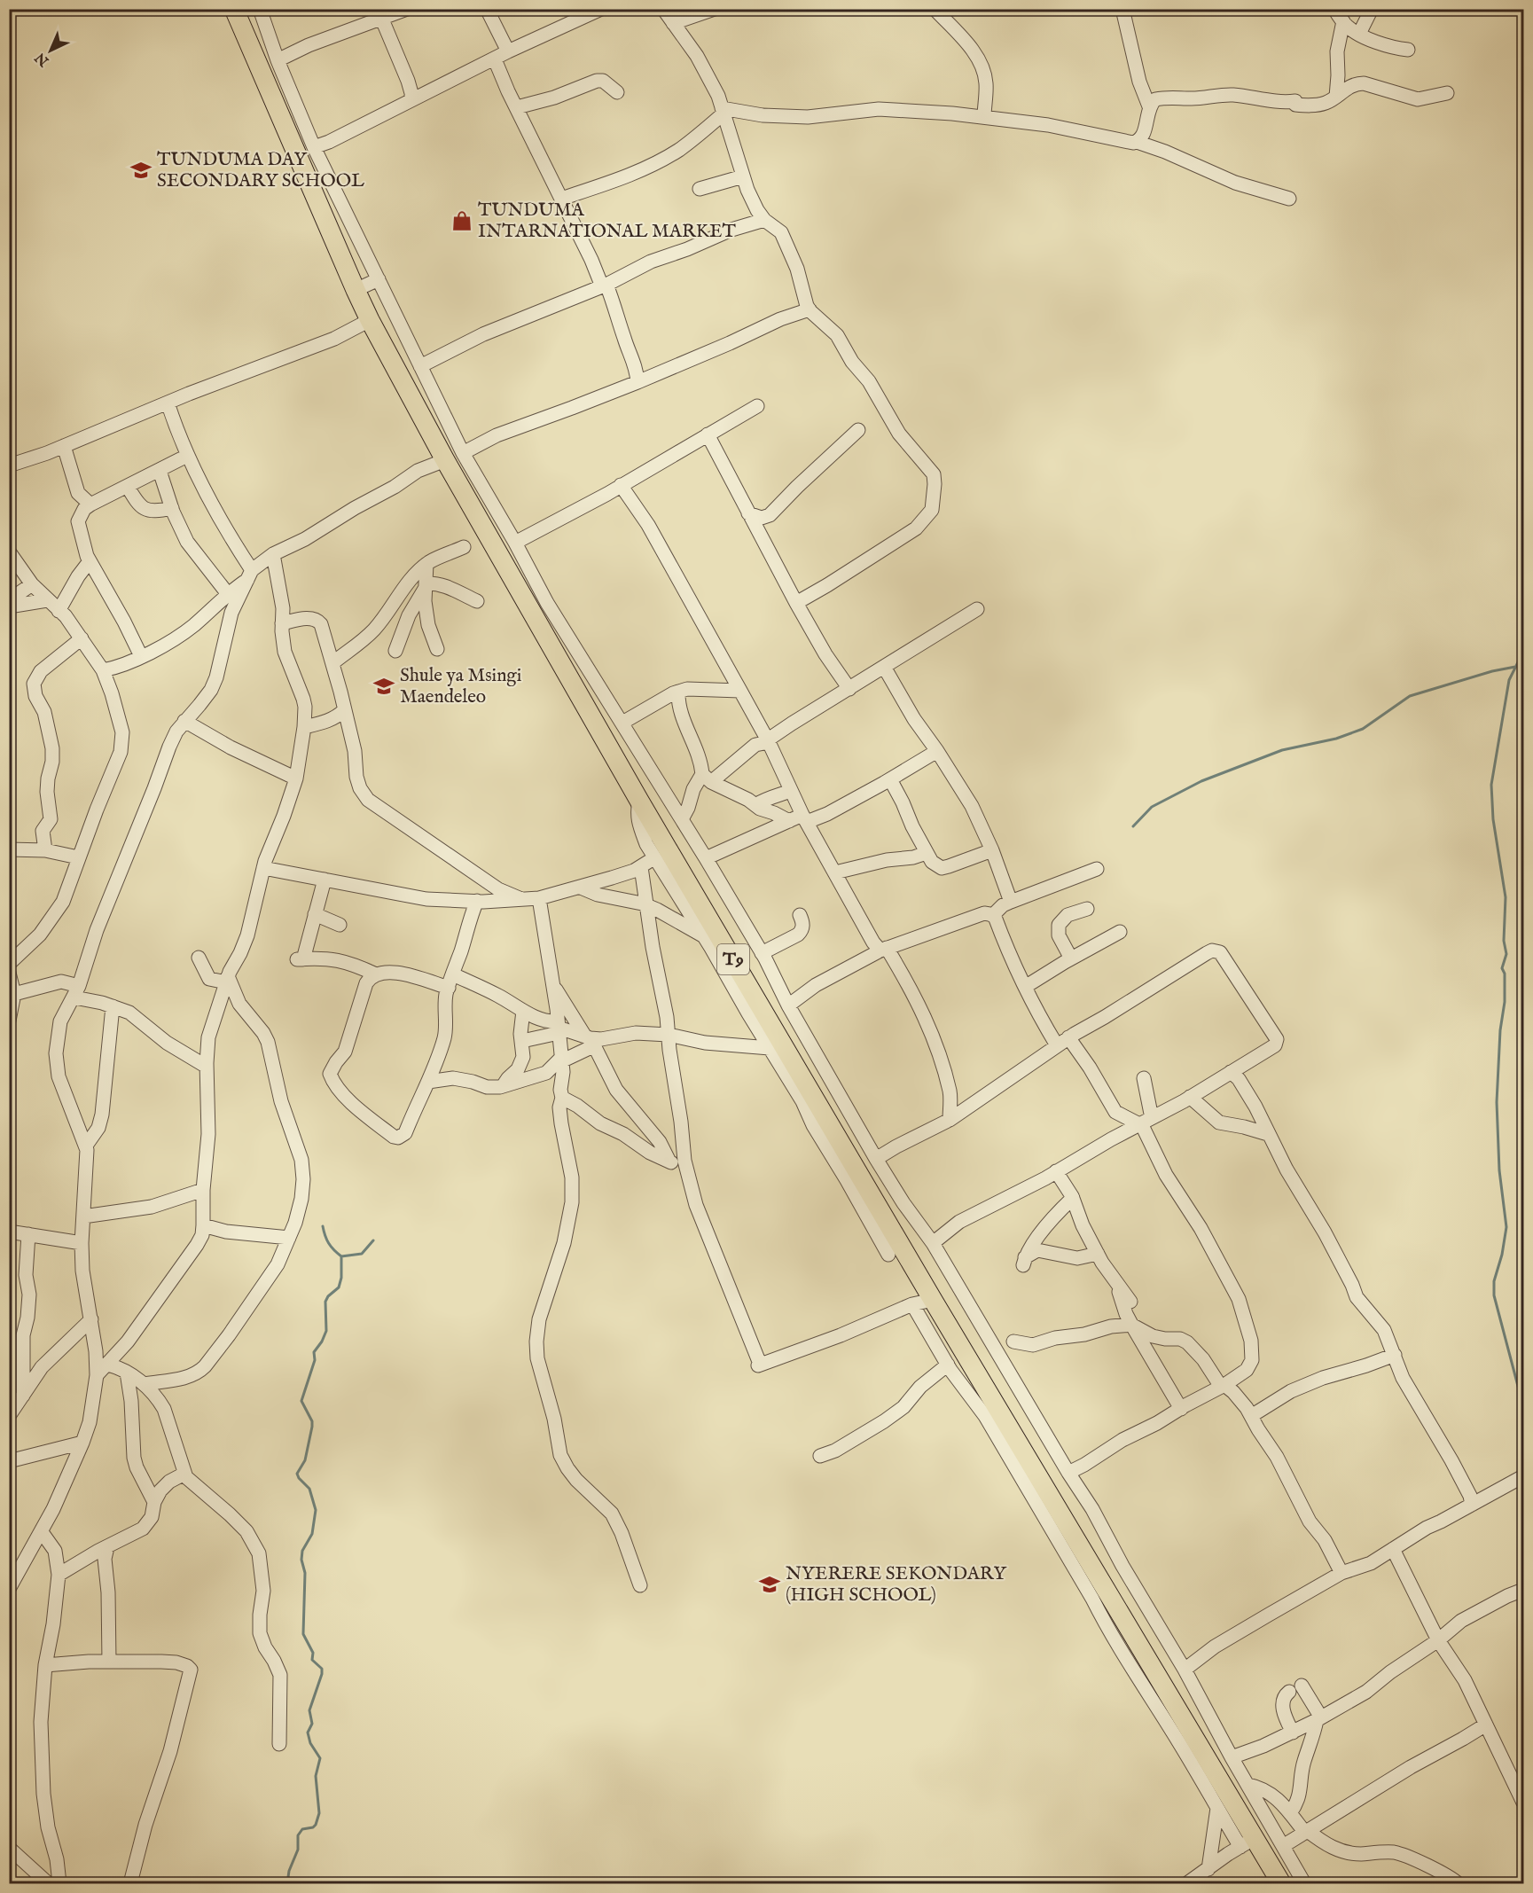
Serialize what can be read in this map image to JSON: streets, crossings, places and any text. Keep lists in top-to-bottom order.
{
  "streets": {
    "highway": ["T9"]
  },
  "places": {
    "school or university": ["TUNDUMA DAY SECONDARY SCHOOL", "Shule ya Msingi Maendeleo", "NYERERE SEKONDARY (HIGH SCHOOL)"],
    "shop": ["TUNDUMA INTARNATIONAL MARKET"]
  },
  "north": "bottom left"
}
